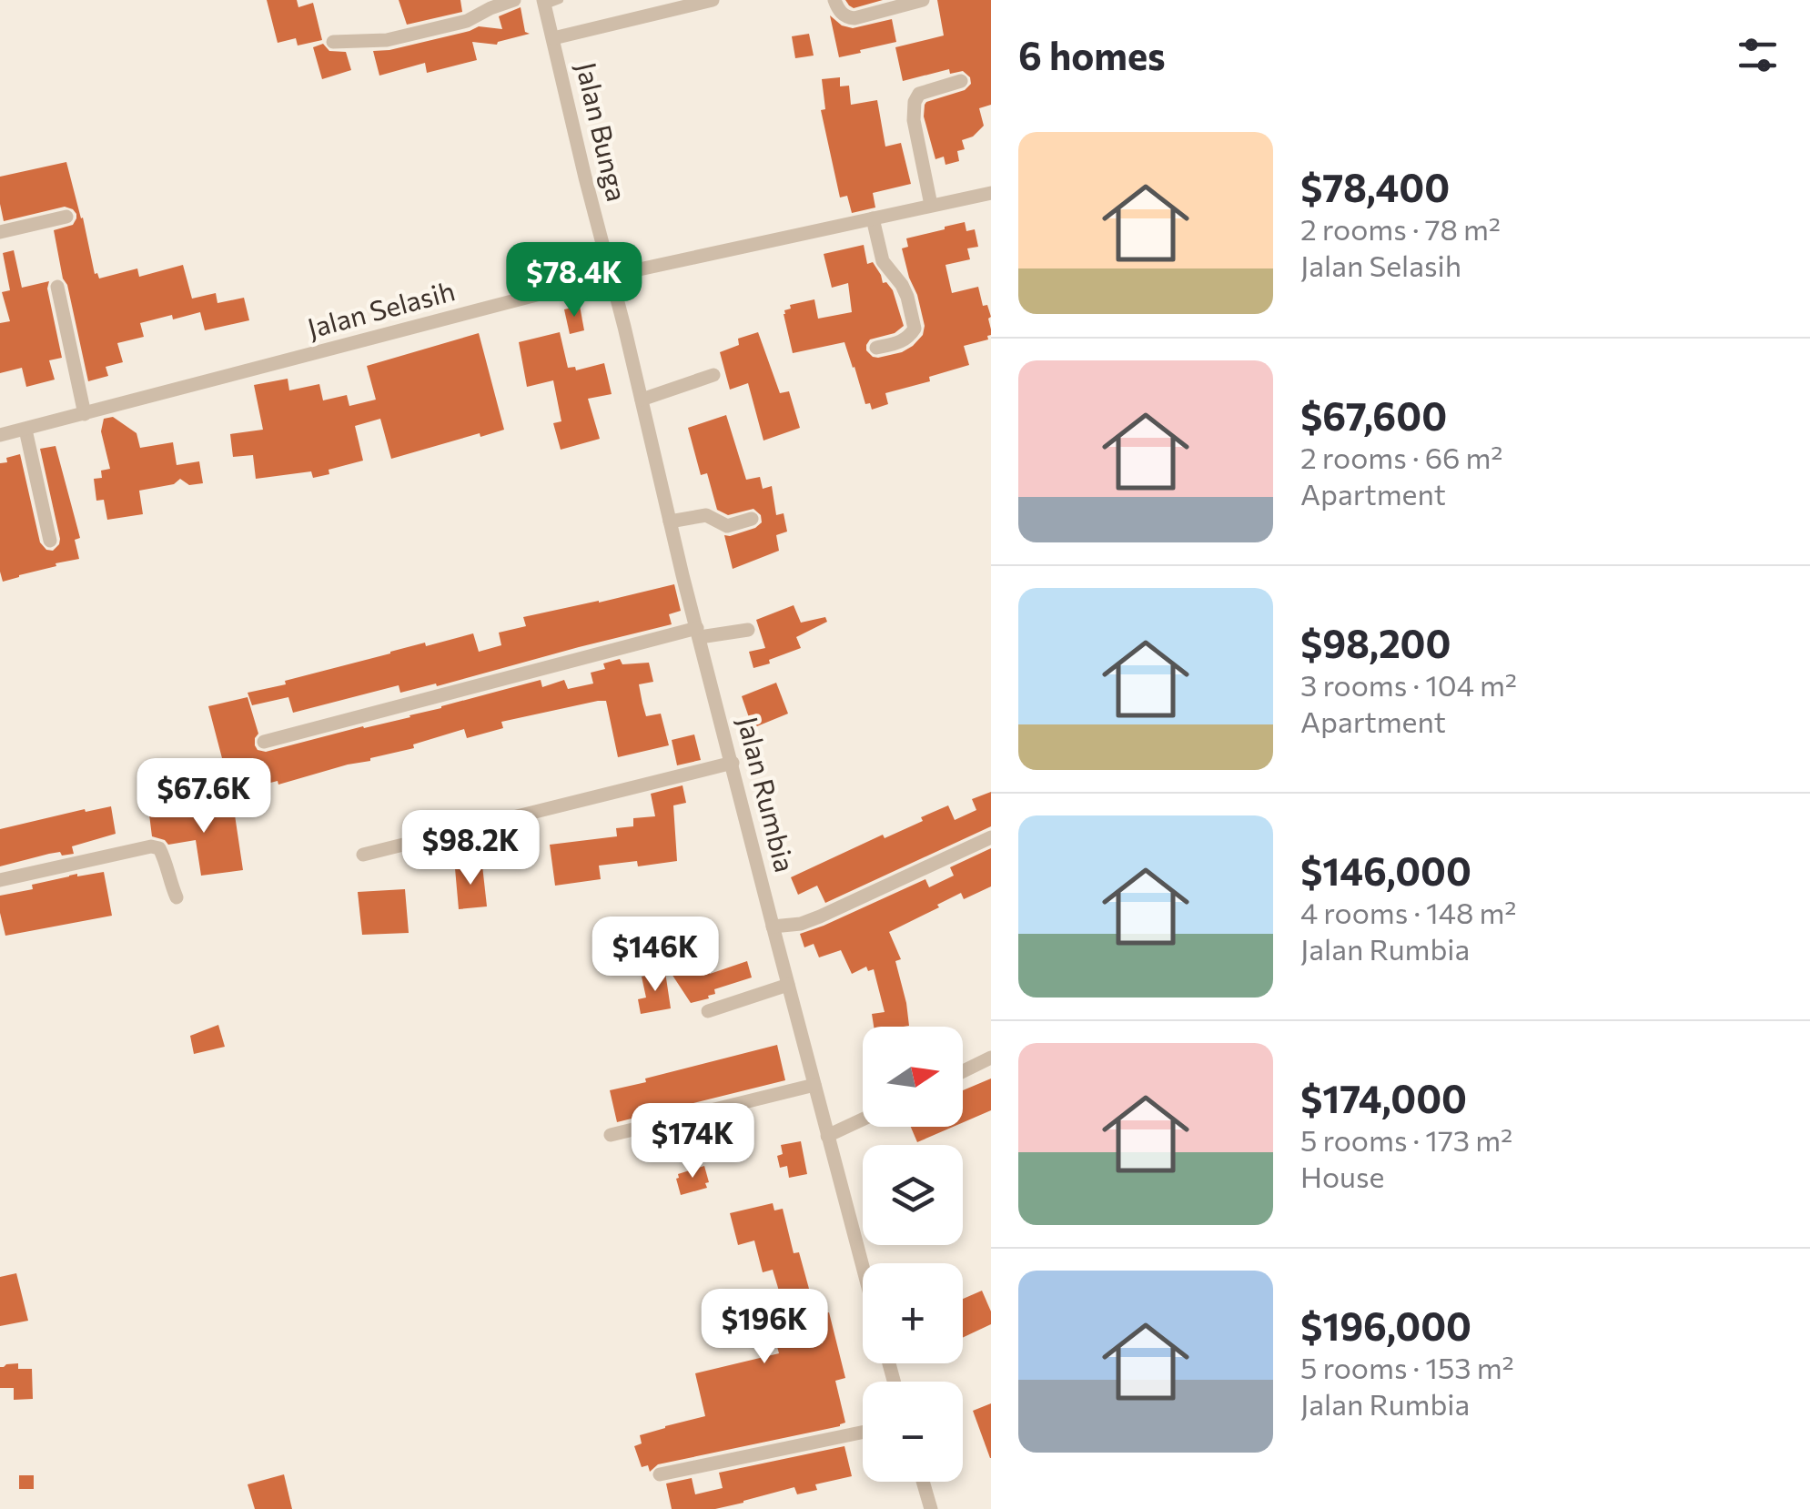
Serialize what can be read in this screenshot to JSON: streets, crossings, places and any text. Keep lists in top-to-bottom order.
{
  "streets": {
    "street": ["Jalan Bunga", "Jalan Selasih", "Jalan Rumbia"]
  },
  "crossings": [
    ["Jalan Bunga", "Jalan Selasih"],
    ["Jalan Bunga", "Jalan Rumbia"],
    ["Jalan Selasih", "Jalan Rumbia"]
  ],
  "north": "right",
  "page": {
    "heading": "6 homes",
    "list": [
      {
        "name": "$78,400",
        "note": "2 rooms · 78 m² · Jalan Selasih"
      },
      {
        "name": "$67,600",
        "note": "2 rooms · 66 m² · Apartment"
      },
      {
        "name": "$98,200",
        "note": "3 rooms · 104 m² · Apartment"
      },
      {
        "name": "$146,000",
        "note": "4 rooms · 148 m² · Jalan Rumbia"
      },
      {
        "name": "$174,000",
        "note": "5 rooms · 173 m² · House"
      },
      {
        "name": "$196,000",
        "note": "5 rooms · 153 m² · Jalan Rumbia"
      }
    ],
    "price": [
      "$78.4K",
      "$67.6K",
      "$98.2K",
      "$146K",
      "$174K",
      "$196K"
    ],
    "map_buttons": ["+", "−"]
  }
}
